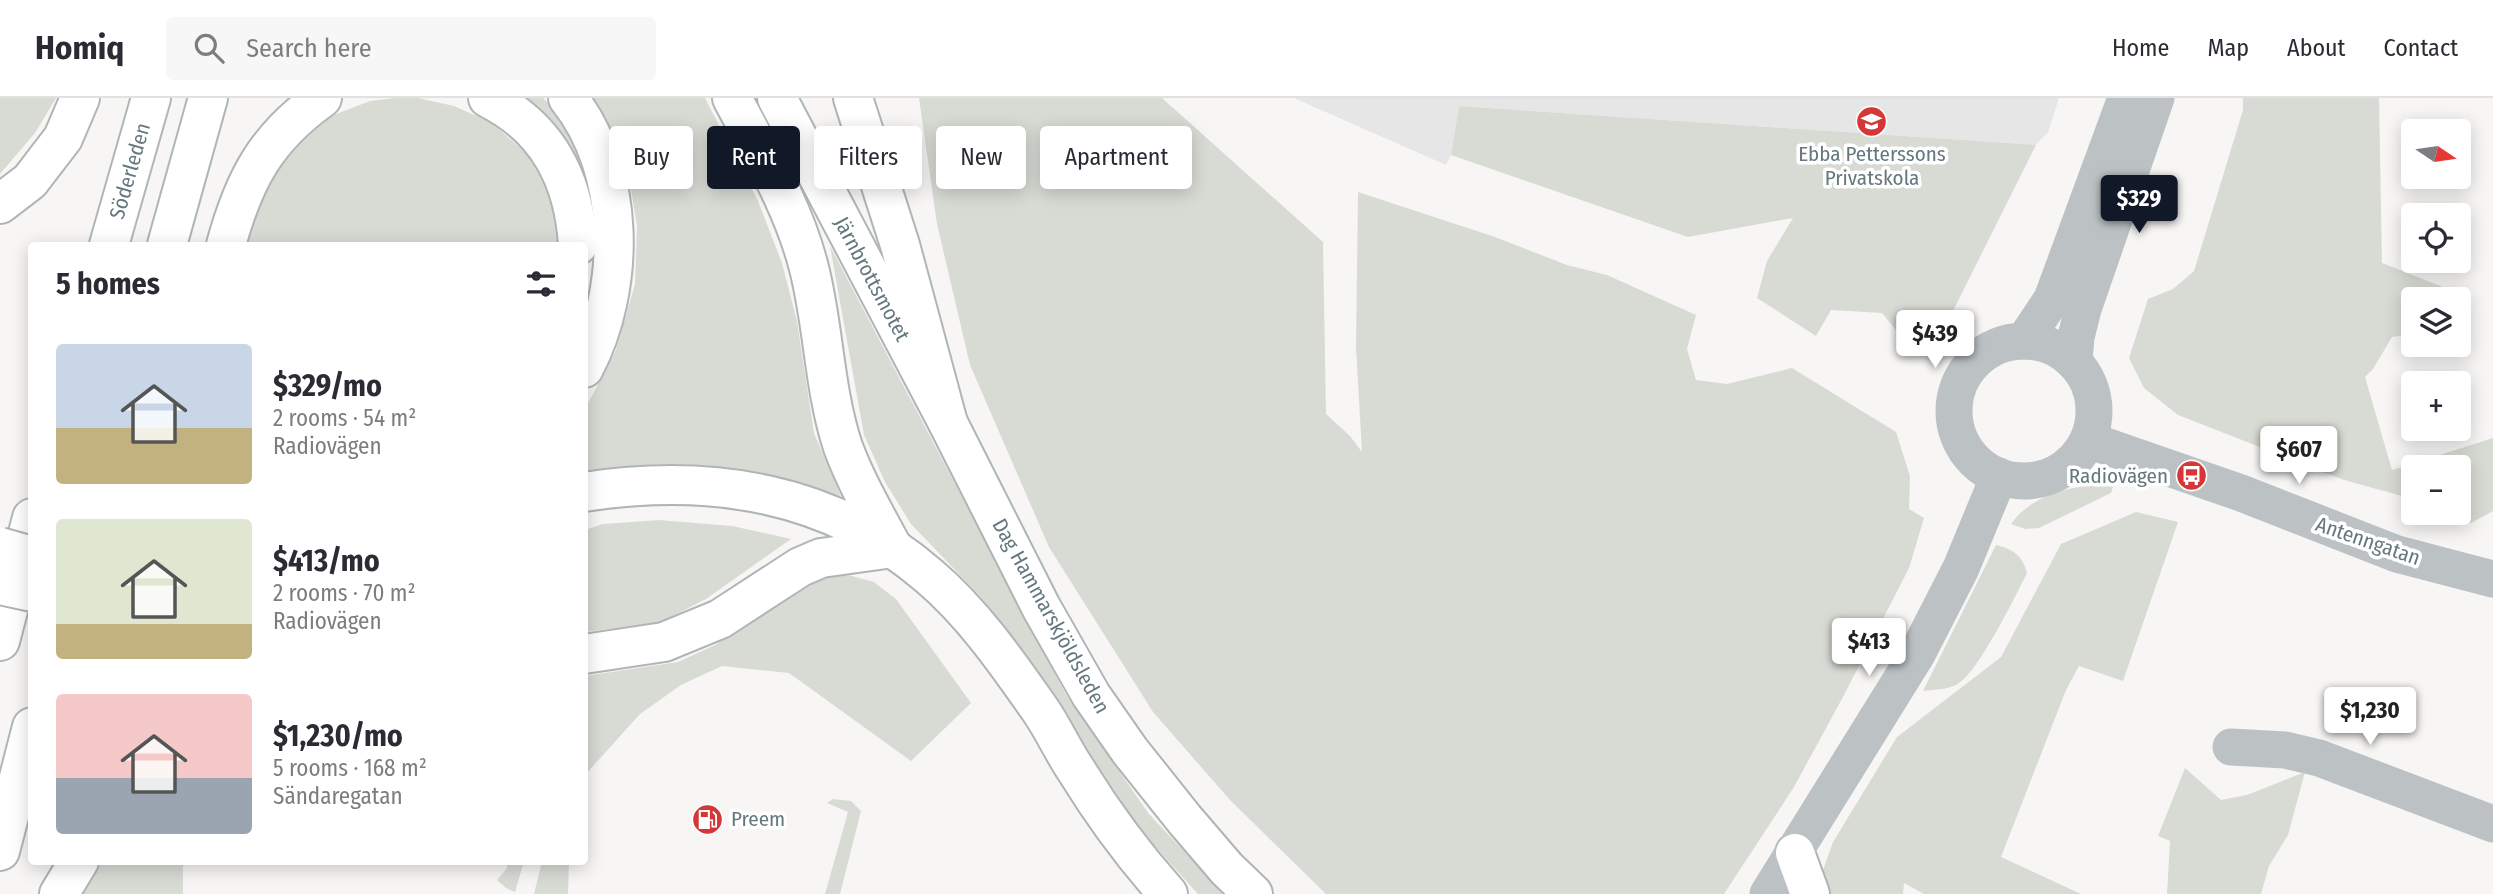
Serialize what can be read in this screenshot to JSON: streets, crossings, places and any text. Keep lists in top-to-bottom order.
{
  "streets": {
    "main road": ["Söderleden", "Järnbrottsmotet", "Dag Hammarskjöldsleden"],
    "street": ["Antenngatan"]
  },
  "crossings": [
    ["Järnbrottsmotet", "Dag Hammarskjöldsleden"]
  ],
  "places": {
    "school or university": ["Ebba Petterssons Privatskola"],
    "bus stop": ["Radiovägen"],
    "fuel station": ["Preem"]
  },
  "north": "right",
  "page": {
    "header": "Homiq",
    "search": "Search here",
    "nav": [
      "Home",
      "Map",
      "About",
      "Contact"
    ],
    "map_buttons": ["+", "−"],
    "chip": [
      "Buy",
      "Rent",
      "Filters",
      "New",
      "Apartment"
    ],
    "price": [
      "$329",
      "$439",
      "$607",
      "$413",
      "$1,230"
    ],
    "heading": "5 homes",
    "list": [
      {
        "name": "$329/mo",
        "note": "2 rooms · 54 m² · Radiovägen"
      },
      {
        "name": "$413/mo",
        "note": "2 rooms · 70 m² · Radiovägen"
      },
      {
        "name": "$1,230/mo",
        "note": "5 rooms · 168 m² · Sändaregatan"
      }
    ]
  }
}
